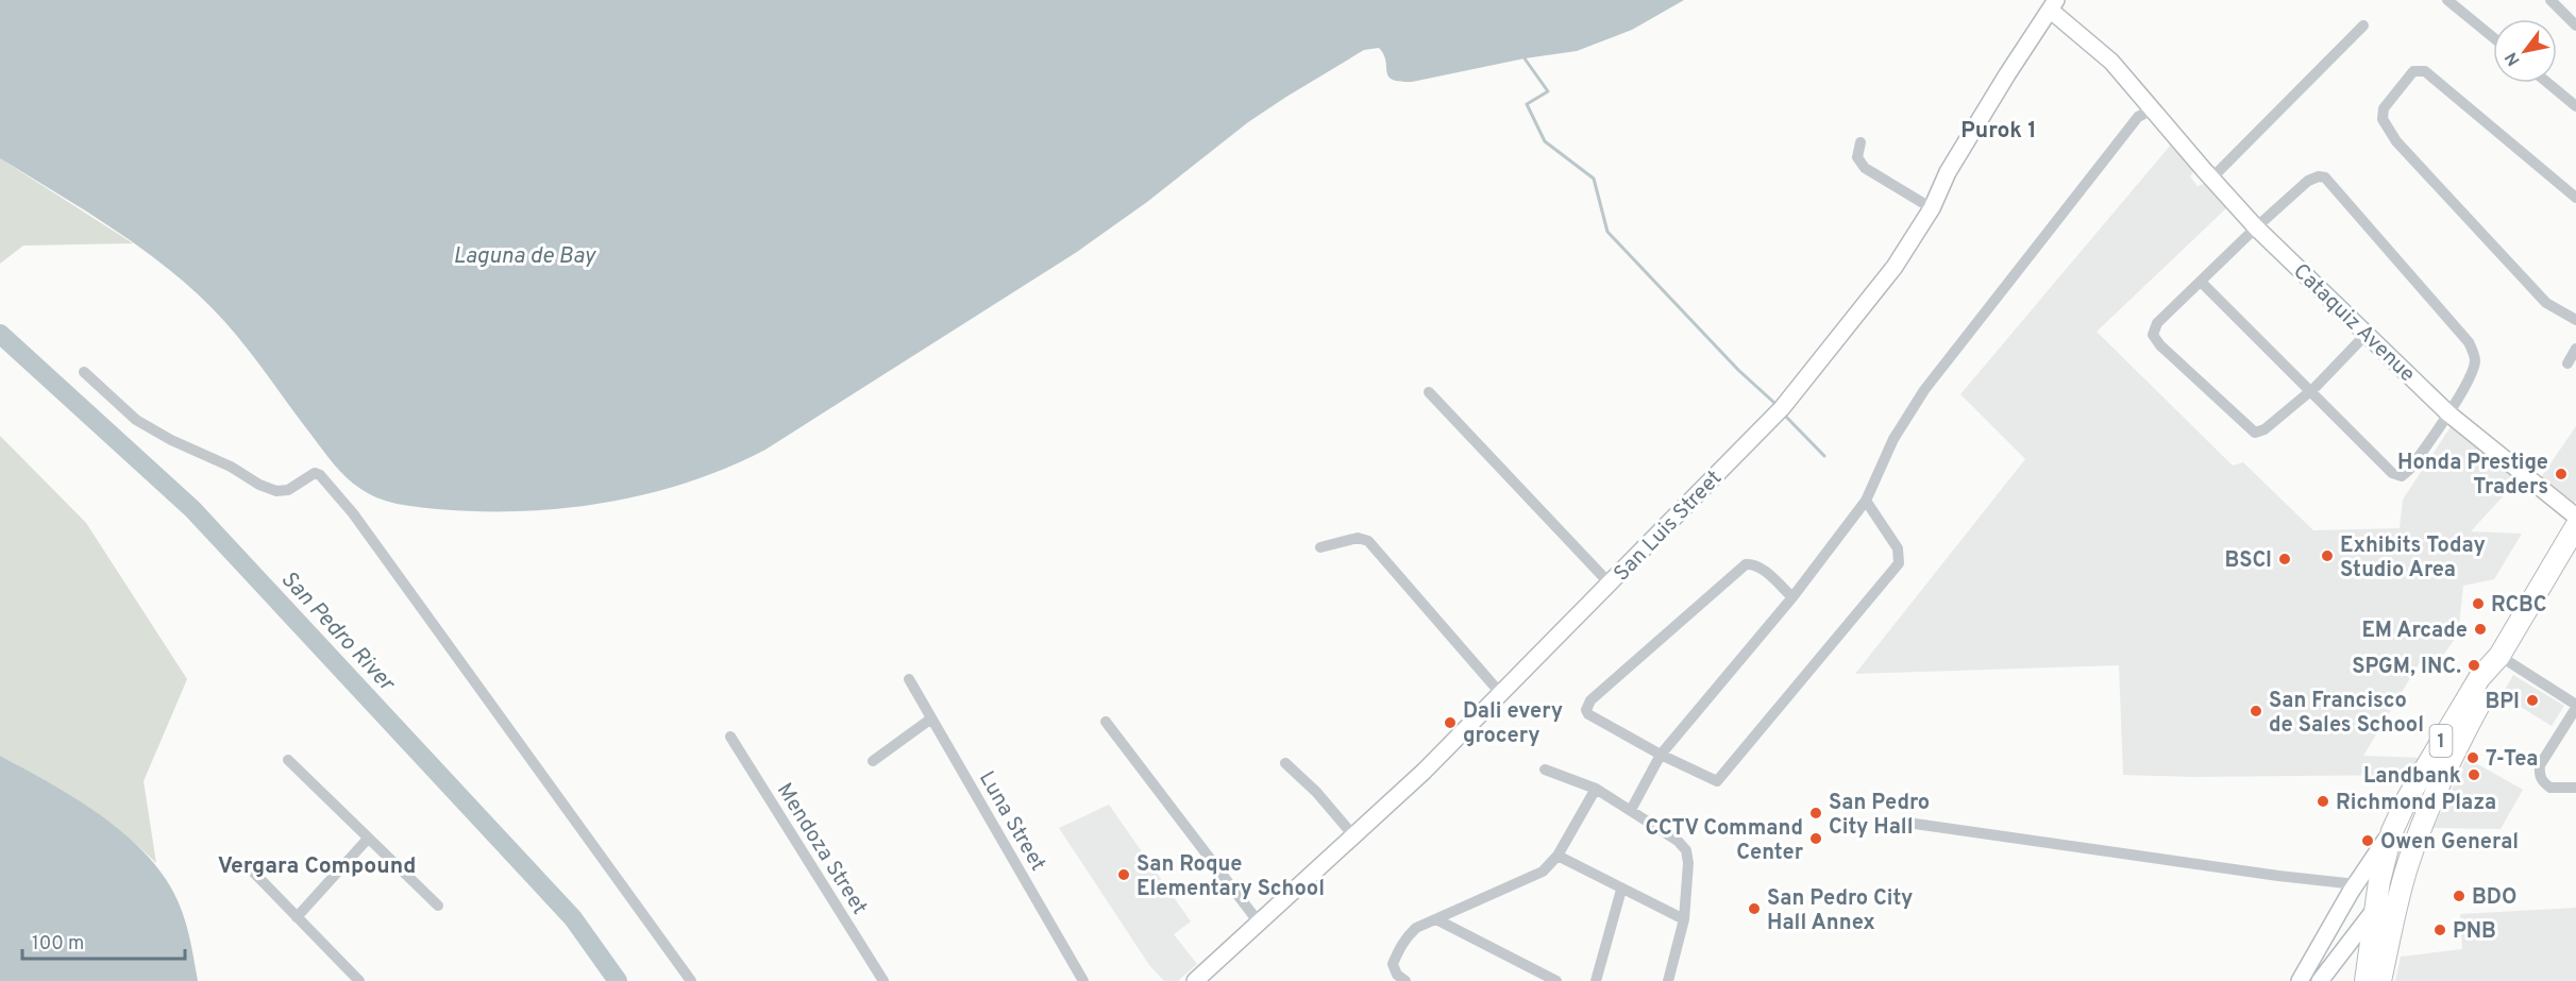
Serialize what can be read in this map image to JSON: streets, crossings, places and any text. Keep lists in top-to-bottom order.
{
  "streets": {
    "highway": ["1"],
    "street": [
      "Cataquiz Avenue",
      "San Luis Street",
      "Luna Street",
      "Mendoza Street"
    ]
  },
  "crossings": [
    ["Cataquiz Avenue", "San Luis Street"]
  ],
  "districts": ["Purok 1", "Vergara Compound"],
  "water": ["Laguna de Bay", "San Pedro River"],
  "places": [
    "Honda Prestige Traders",
    "Exhibits Today Studio Area",
    "BSCI",
    "RCBC",
    "EM Arcade",
    "SPGM, INC.",
    "BPI",
    "San Francisco de Sales School",
    "Dali every grocery",
    "7-Tea",
    "Landbank",
    "Richmond Plaza",
    "San Pedro City Hall",
    "CCTV Command Center",
    "Owen General",
    "San Roque Elementary School",
    "BDO",
    "San Pedro City Hall Annex",
    "PNB"
  ],
  "scale_bar": "100 m",
  "north": "bottom left"
}
